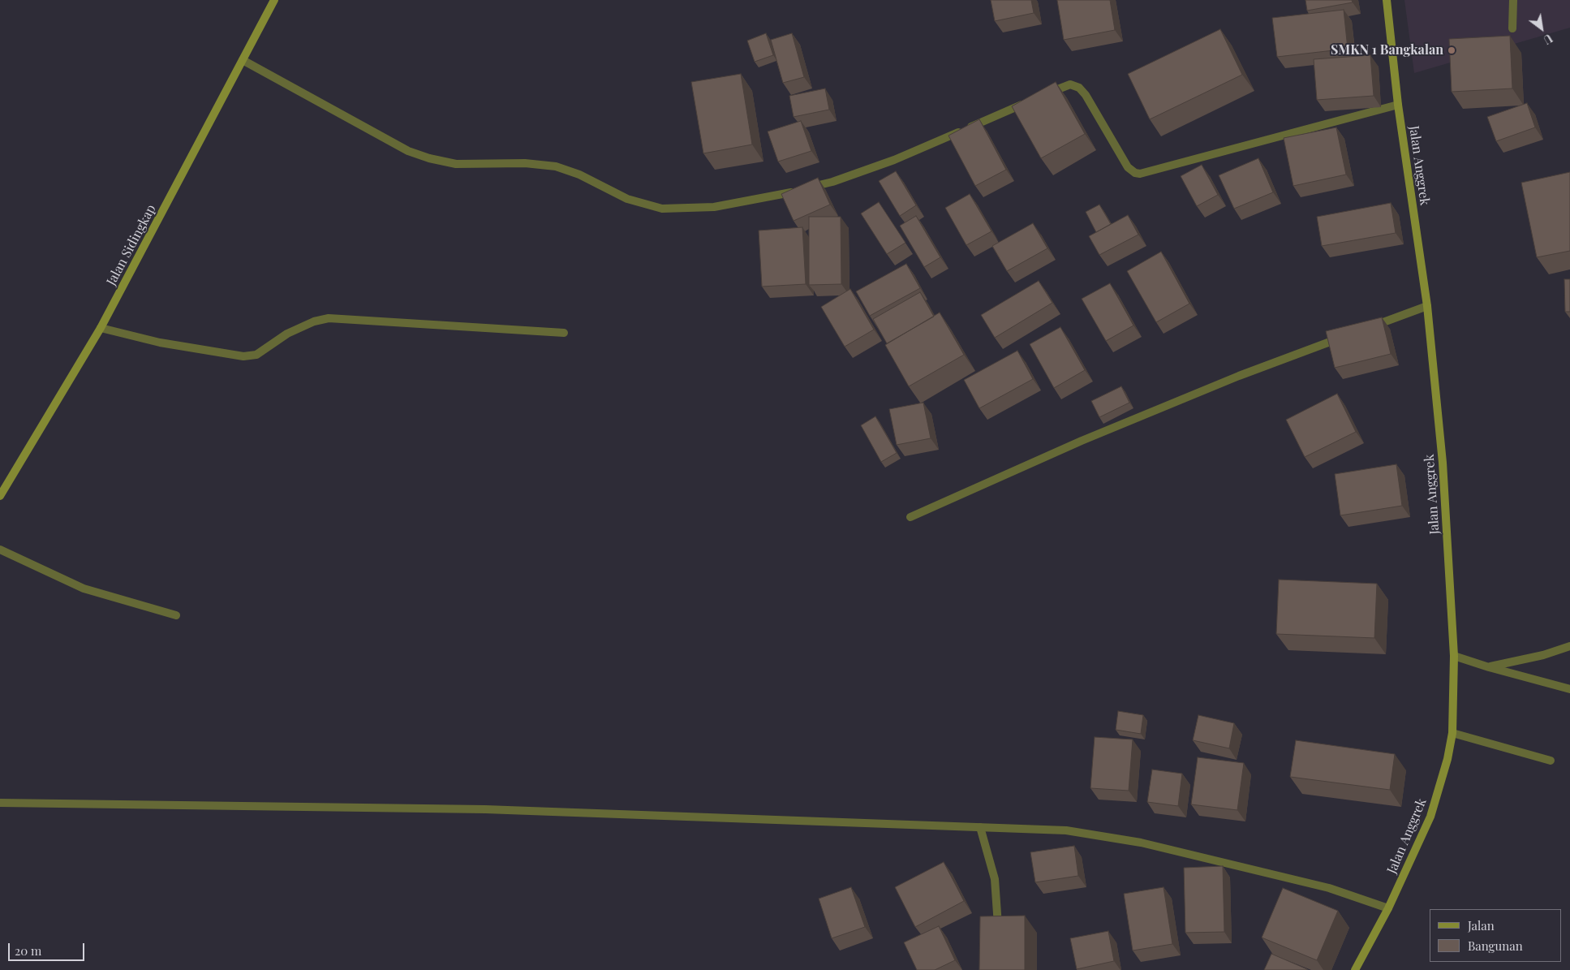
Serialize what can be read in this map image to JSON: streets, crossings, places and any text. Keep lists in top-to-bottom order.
{
  "streets": {
    "street": ["Jalan Anggrek", "Jalan Sidingkap"]
  },
  "places": ["SMKN 1 Bangkalan"],
  "legend": ["Jalan", "Bangunan"],
  "scale_bar": "20 m",
  "north": "bottom right"
}
